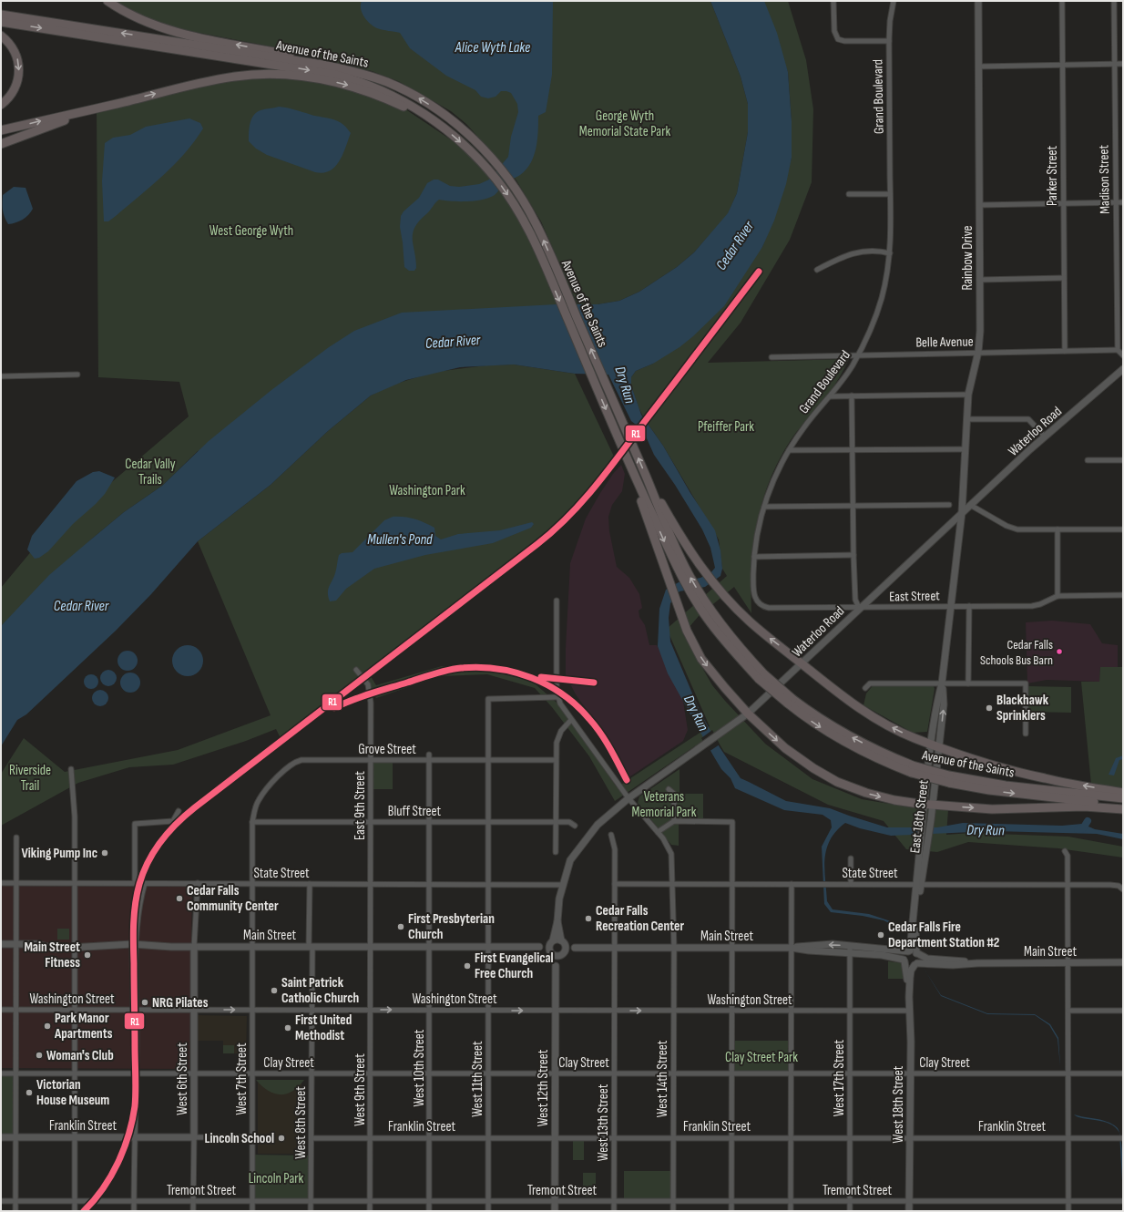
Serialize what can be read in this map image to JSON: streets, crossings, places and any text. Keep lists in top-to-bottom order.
{
  "streets": {
    "highway": ["Avenue of the Saints"],
    "main road": [
      "Rainbow Drive",
      "Waterloo Road",
      "East 18th Street",
      "Main Street",
      "West 6th Street",
      "West 12th Street",
      "West 18th Street",
      "Franklin Street"
    ],
    "street": [
      "Grand Boulevard",
      "Parker Street",
      "Madison Street",
      "Belle Avenue",
      "East Street",
      "Grove Street",
      "East 9th Street",
      "Bluff Street",
      "State Street",
      "Washington Street",
      "Clay Street",
      "West 10th Street",
      "West 17th Street",
      "West 7th Street",
      "West 11th Street",
      "West 14th Street",
      "West 9th Street",
      "West 8th Street",
      "West 13th Street",
      "Tremont Street"
    ]
  },
  "crossings": [
    ["Grand Boulevard", "Belle Avenue"],
    ["Grand Boulevard", "East Street"],
    ["Parker Street", "Belle Avenue"],
    ["Madison Street", "Belle Avenue"],
    ["Rainbow Drive", "Belle Avenue"],
    ["Rainbow Drive", "Waterloo Road"],
    ["Rainbow Drive", "East 18th Street"],
    ["Waterloo Road", "East Street"],
    ["Waterloo Road", "East 18th Street"],
    ["Waterloo Road", "State Street"],
    ["Waterloo Road", "Main Street"],
    ["Waterloo Road", "West 14th Street"],
    ["Waterloo Road", "West 12th Street"],
    ["East Street", "East 18th Street"],
    ["Grove Street", "East 9th Street"],
    ["Grove Street", "Bluff Street"],
    ["Grove Street", "State Street"],
    ["Grove Street", "West 10th Street"],
    ["Grove Street", "West 7th Street"],
    ["Grove Street", "West 11th Street"],
    ["East 9th Street", "Bluff Street"],
    ["East 9th Street", "State Street"],
    ["East 9th Street", "Main Street"],
    ["East 9th Street", "West 9th Street"],
    ["Bluff Street", "West 10th Street"],
    ["Bluff Street", "West 11th Street"],
    ["East 18th Street", "State Street"],
    ["East 18th Street", "Main Street"],
    ["East 18th Street", "West 18th Street"],
    ["State Street", "West 10th Street"],
    ["State Street", "West 7th Street"],
    ["State Street", "West 11th Street"],
    ["State Street", "West 14th Street"],
    ["State Street", "West 8th Street"],
    ["State Street", "West 13th Street"],
    ["Main Street", "West 10th Street"],
    ["Main Street", "West 17th Street"],
    ["Main Street", "West 6th Street"],
    ["Main Street", "West 7th Street"],
    ["Main Street", "West 11th Street"],
    ["Main Street", "West 14th Street"],
    ["Main Street", "West 12th Street"],
    ["Main Street", "West 9th Street"],
    ["Main Street", "West 18th Street"],
    ["Main Street", "West 8th Street"],
    ["Main Street", "West 13th Street"],
    ["Washington Street", "West 10th Street"],
    ["Washington Street", "West 17th Street"],
    ["Washington Street", "West 6th Street"],
    ["Washington Street", "West 7th Street"],
    ["Washington Street", "West 11th Street"],
    ["Washington Street", "West 14th Street"],
    ["Washington Street", "West 12th Street"],
    ["Washington Street", "West 9th Street"],
    ["Washington Street", "West 18th Street"],
    ["Washington Street", "West 8th Street"],
    ["Washington Street", "West 13th Street"],
    ["Clay Street", "West 10th Street"],
    ["Clay Street", "West 17th Street"],
    ["Clay Street", "West 6th Street"],
    ["Clay Street", "West 7th Street"],
    ["Clay Street", "West 11th Street"],
    ["Clay Street", "West 14th Street"],
    ["Clay Street", "West 12th Street"],
    ["Clay Street", "West 9th Street"],
    ["Clay Street", "West 18th Street"],
    ["Clay Street", "West 8th Street"],
    ["Clay Street", "West 13th Street"],
    ["West 10th Street", "Franklin Street"],
    ["West 10th Street", "Tremont Street"],
    ["West 17th Street", "Franklin Street"],
    ["West 17th Street", "Tremont Street"],
    ["West 6th Street", "Franklin Street"],
    ["West 6th Street", "Tremont Street"],
    ["West 7th Street", "Franklin Street"],
    ["West 7th Street", "Tremont Street"],
    ["West 11th Street", "West 14th Street"],
    ["West 11th Street", "Franklin Street"],
    ["West 11th Street", "Tremont Street"],
    ["West 14th Street", "Franklin Street"],
    ["West 14th Street", "Tremont Street"],
    ["West 12th Street", "Franklin Street"],
    ["West 12th Street", "Tremont Street"],
    ["West 9th Street", "Franklin Street"],
    ["West 9th Street", "Tremont Street"],
    ["West 18th Street", "Franklin Street"],
    ["West 18th Street", "Tremont Street"],
    ["West 8th Street", "Franklin Street"],
    ["West 8th Street", "Tremont Street"],
    ["West 13th Street", "Franklin Street"],
    ["West 13th Street", "Tremont Street"]
  ],
  "water": [
    "Alice Wyth Lake",
    "Cedar River",
    "Dry Run",
    "Mullen's Pond"
  ],
  "parks": [
    "George Wyth Memorial State Park",
    "West George Wyth",
    "Pfeiffer Park",
    "Cedar Vally Trails",
    "Washington Park",
    "Riverside Trail",
    "Veterans Memorial Park",
    "Clay Street Park",
    "Lincoln Park"
  ],
  "places": [
    "Cedar Falls Schools Bus Barn",
    "Blackhawk Sprinklers",
    "Viking Pump Inc",
    "Cedar Falls Community Center",
    "Cedar Falls Recreation Center",
    "First Presbyterian Church",
    "Cedar Falls Fire Department Station #2",
    "Main Street Fitness",
    "First Evangelical Free Church",
    "Saint Patrick Catholic Church",
    "NRG Pilates",
    "Park Manor Apartments",
    "First United Methodist",
    "Woman's Club",
    "Victorian House Museum",
    "Lincoln School"
  ],
  "lines": ["transit line R1"]
}
